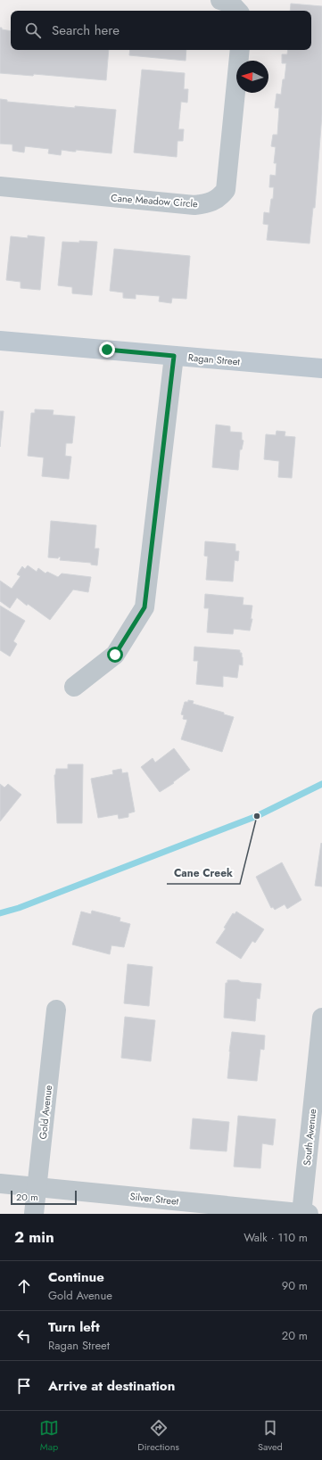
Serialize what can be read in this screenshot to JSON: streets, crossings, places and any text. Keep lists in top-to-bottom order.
{
  "streets": {
    "street": [
      "Cane Meadow Circle",
      "Ragan Street",
      "Gold Avenue",
      "South Avenue",
      "Silver Street"
    ]
  },
  "crossings": [
    ["Gold Avenue", "Silver Street"],
    ["South Avenue", "Silver Street"]
  ],
  "places": ["Cane Creek"],
  "scale_bar": "20 m",
  "north": "left",
  "page": {
    "search": "Search here",
    "scale": "20 m",
    "heading": ["2 min", "Walk · 110 m"],
    "list": [
      ["Continue", "Gold Avenue", "90 m"],
      ["Turn left", "Ragan Street", "20 m"],
      "Arrive at destination"
    ],
    "nav": ["Map", "Directions", "Saved"]
  }
}
